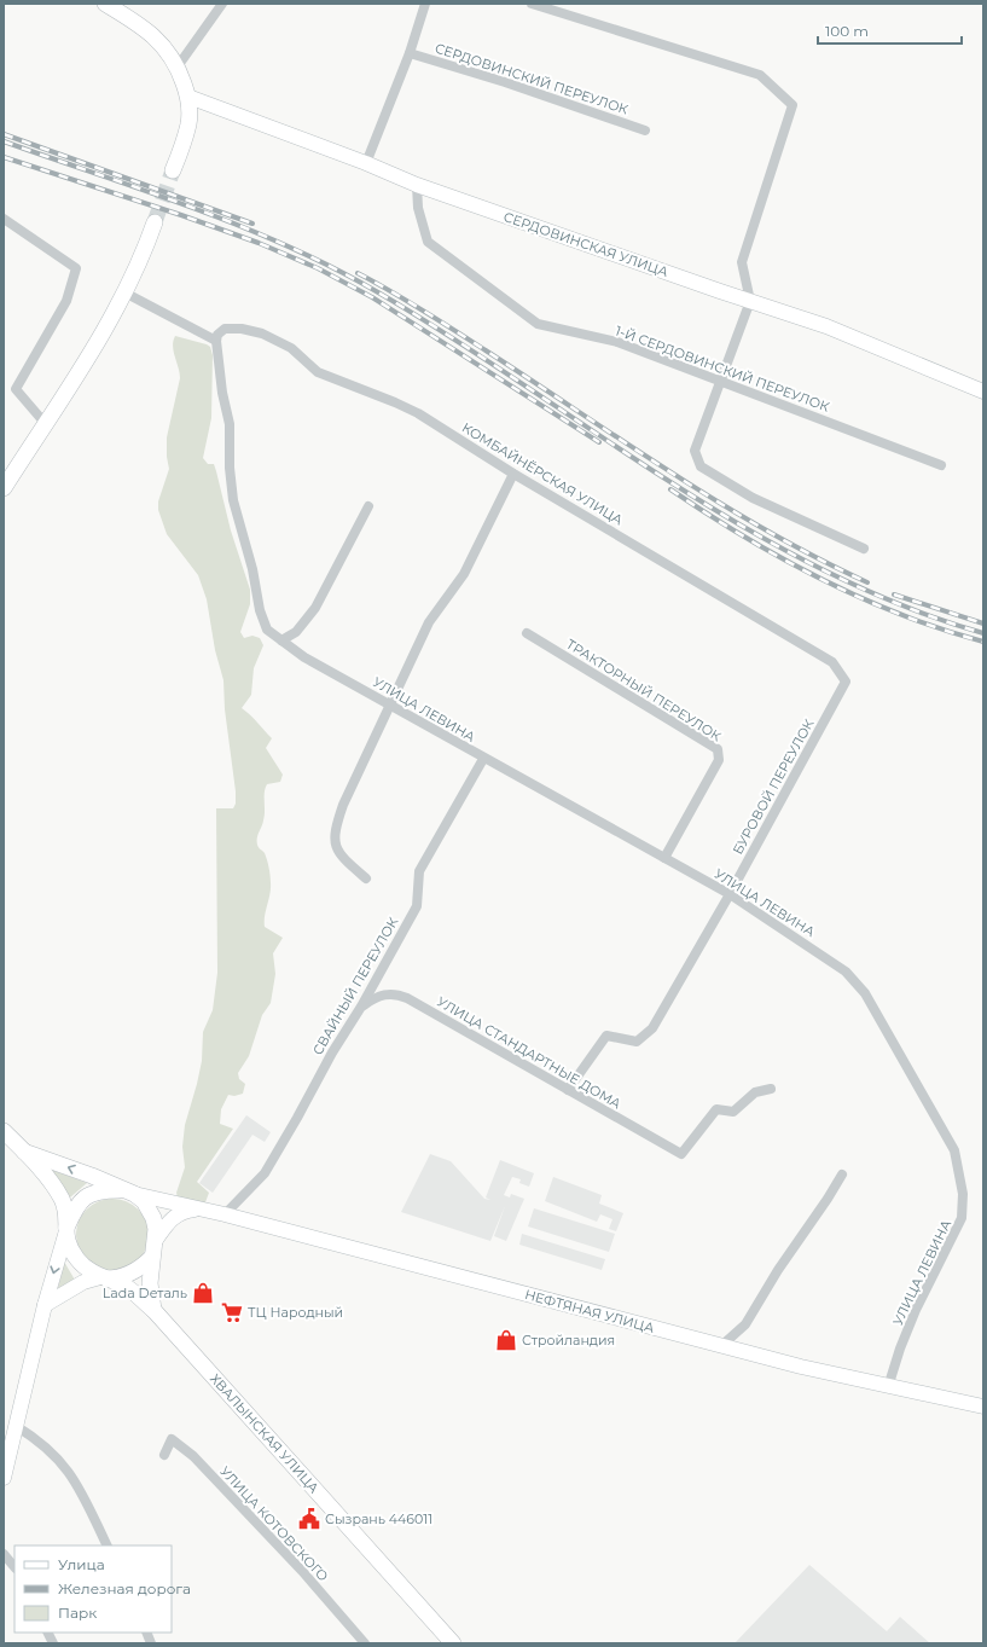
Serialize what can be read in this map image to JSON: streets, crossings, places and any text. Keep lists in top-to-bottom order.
{
  "streets": {
    "main road": ["ХВАЛЫНСКАЯ УЛИЦА"],
    "street": [
      "СЕРДОВИНСКИЙ ПЕРЕУЛОК",
      "СЕРДОВИНСКАЯ УЛИЦА",
      "1-Й СЕРДОВИНСКИЙ ПЕРЕУЛОК",
      "КОМБАЙНЁРСКАЯ УЛИЦА",
      "ТРАКТОРНЫЙ ПЕРЕУЛОК",
      "УЛИЦА ЛЕВИНА",
      "БУРОВОЙ ПЕРЕУЛОК",
      "СВАЙНЫЙ ПЕРЕУЛОК",
      "УЛИЦА СТАНДАРТНЫЕ ДОМА",
      "НЕФТЯНАЯ УЛИЦА",
      "УЛИЦА КОТОВСКОГО"
    ]
  },
  "crossings": [
    ["СЕРДОВИНСКАЯ УЛИЦА", "1-Й СЕРДОВИНСКИЙ ПЕРЕУЛОК"],
    ["КОМБАЙНЁРСКАЯ УЛИЦА", "УЛИЦА ЛЕВИНА"],
    ["КОМБАЙНЁРСКАЯ УЛИЦА", "БУРОВОЙ ПЕРЕУЛОК"],
    ["ТРАКТОРНЫЙ ПЕРЕУЛОК", "УЛИЦА ЛЕВИНА"],
    ["УЛИЦА ЛЕВИНА", "БУРОВОЙ ПЕРЕУЛОК"],
    ["УЛИЦА ЛЕВИНА", "СВАЙНЫЙ ПЕРЕУЛОК"],
    ["УЛИЦА ЛЕВИНА", "НЕФТЯНАЯ УЛИЦА"],
    ["БУРОВОЙ ПЕРЕУЛОК", "УЛИЦА СТАНДАРТНЫЕ ДОМА"],
    ["СВАЙНЫЙ ПЕРЕУЛОК", "УЛИЦА СТАНДАРТНЫЕ ДОМА"],
    ["СВАЙНЫЙ ПЕРЕУЛОК", "НЕФТЯНАЯ УЛИЦА"],
    ["НЕФТЯНАЯ УЛИЦА", "ХВАЛЫНСКАЯ УЛИЦА"]
  ],
  "places": {
    "shop": ["Lada Dеталь", "Стройландия"],
    "supermarket": ["ТЦ Народный"],
    "public building": ["Сызрань 446011"]
  },
  "legend": ["Улица", "Железная дорога", "Парк"],
  "scale_bar": "100 m"
}
